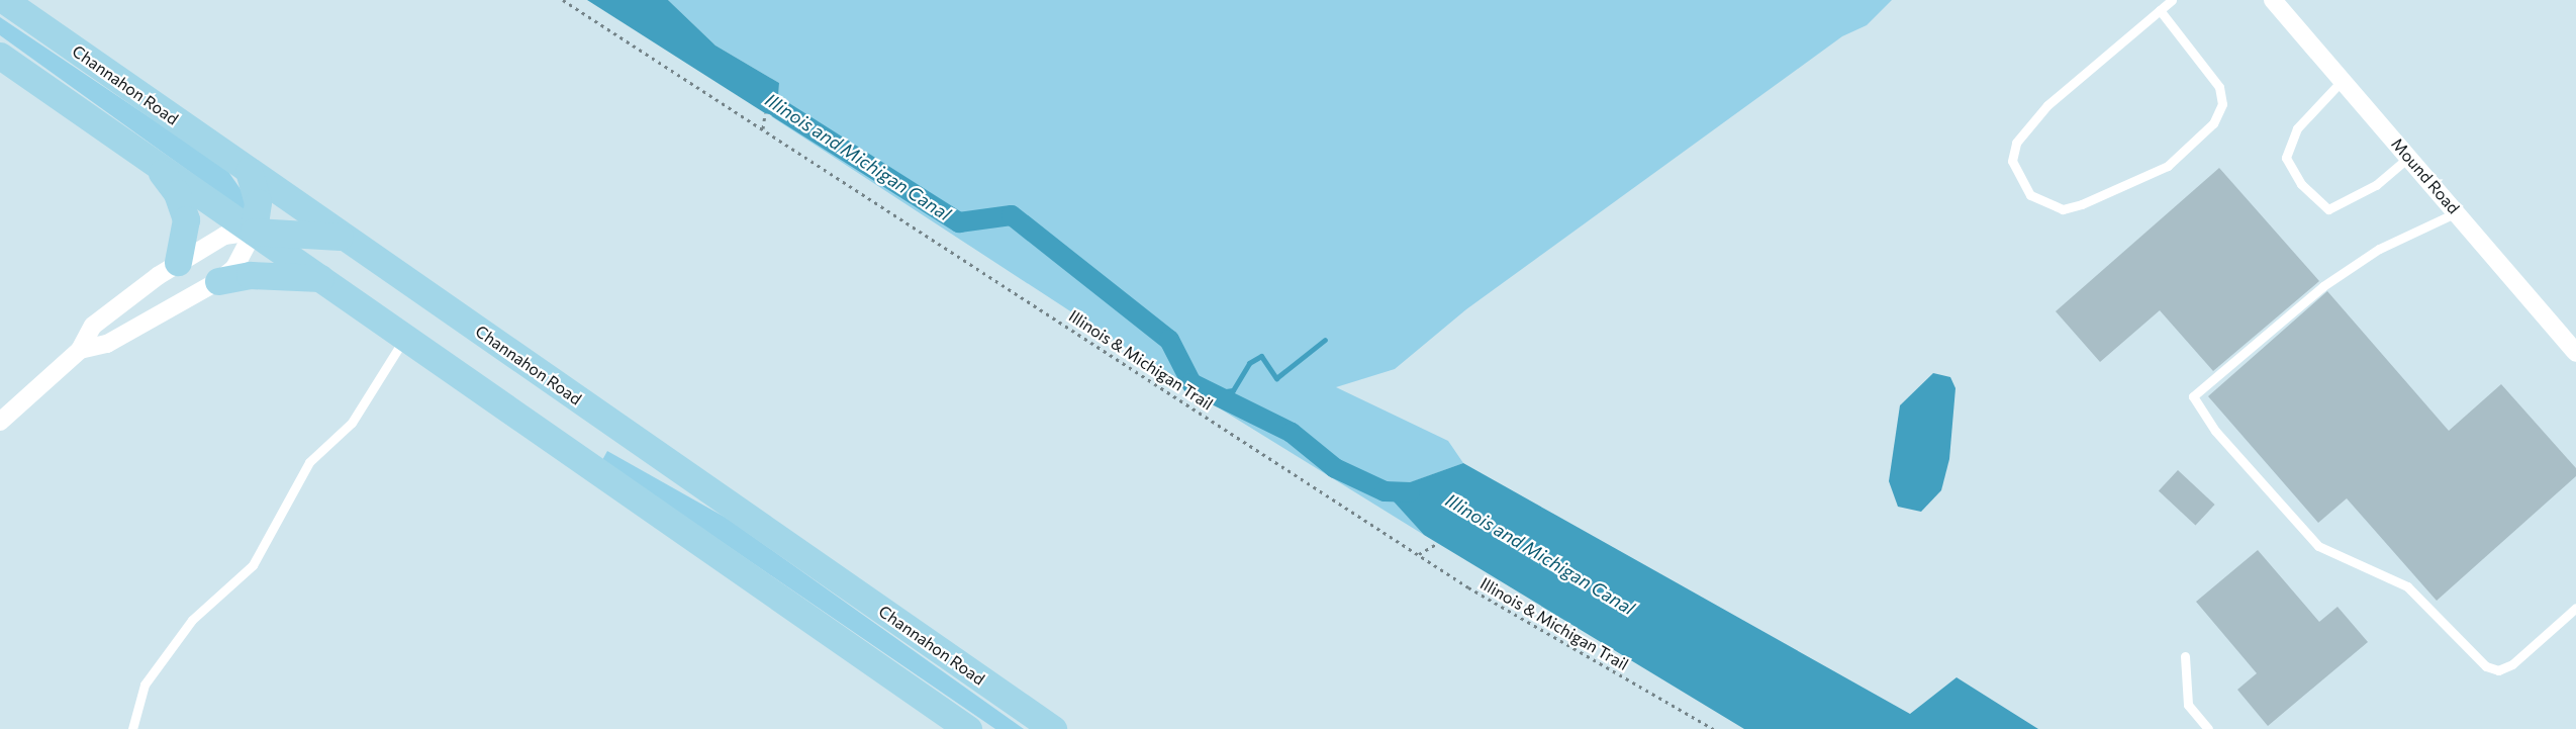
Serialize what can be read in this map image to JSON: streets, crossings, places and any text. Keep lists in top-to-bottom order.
{
  "streets": {
    "main road": ["Channahon Road"],
    "street": ["Mound Road"],
    "path": ["Illinois & Michigan Trail"]
  },
  "water": ["Illinois and Michigan Canal"]
}
